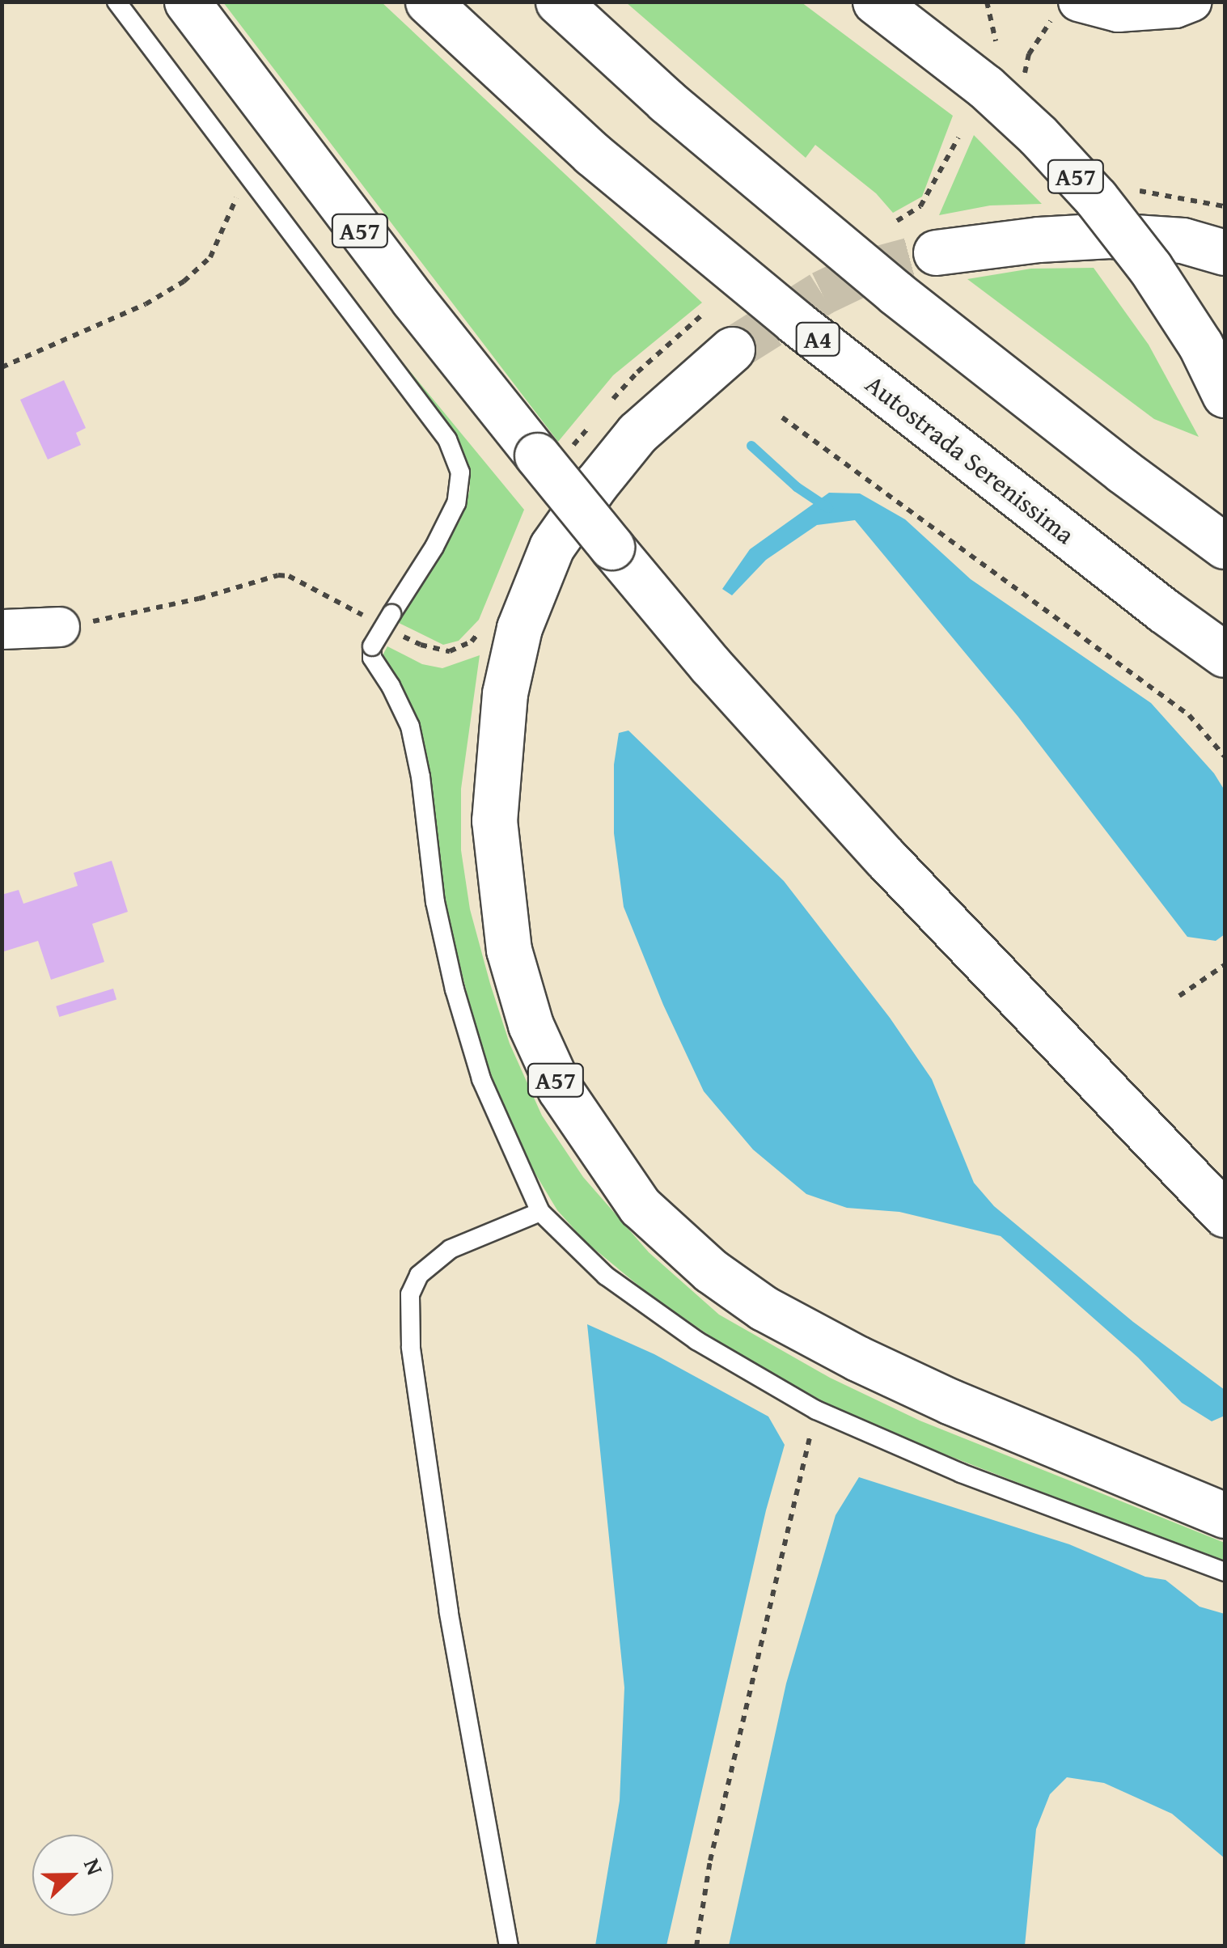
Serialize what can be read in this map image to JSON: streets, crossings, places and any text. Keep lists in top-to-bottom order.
{
  "streets": {
    "highway": ["A57", "A4", "Autostrada Serenissima"]
  },
  "north": "right"
}
